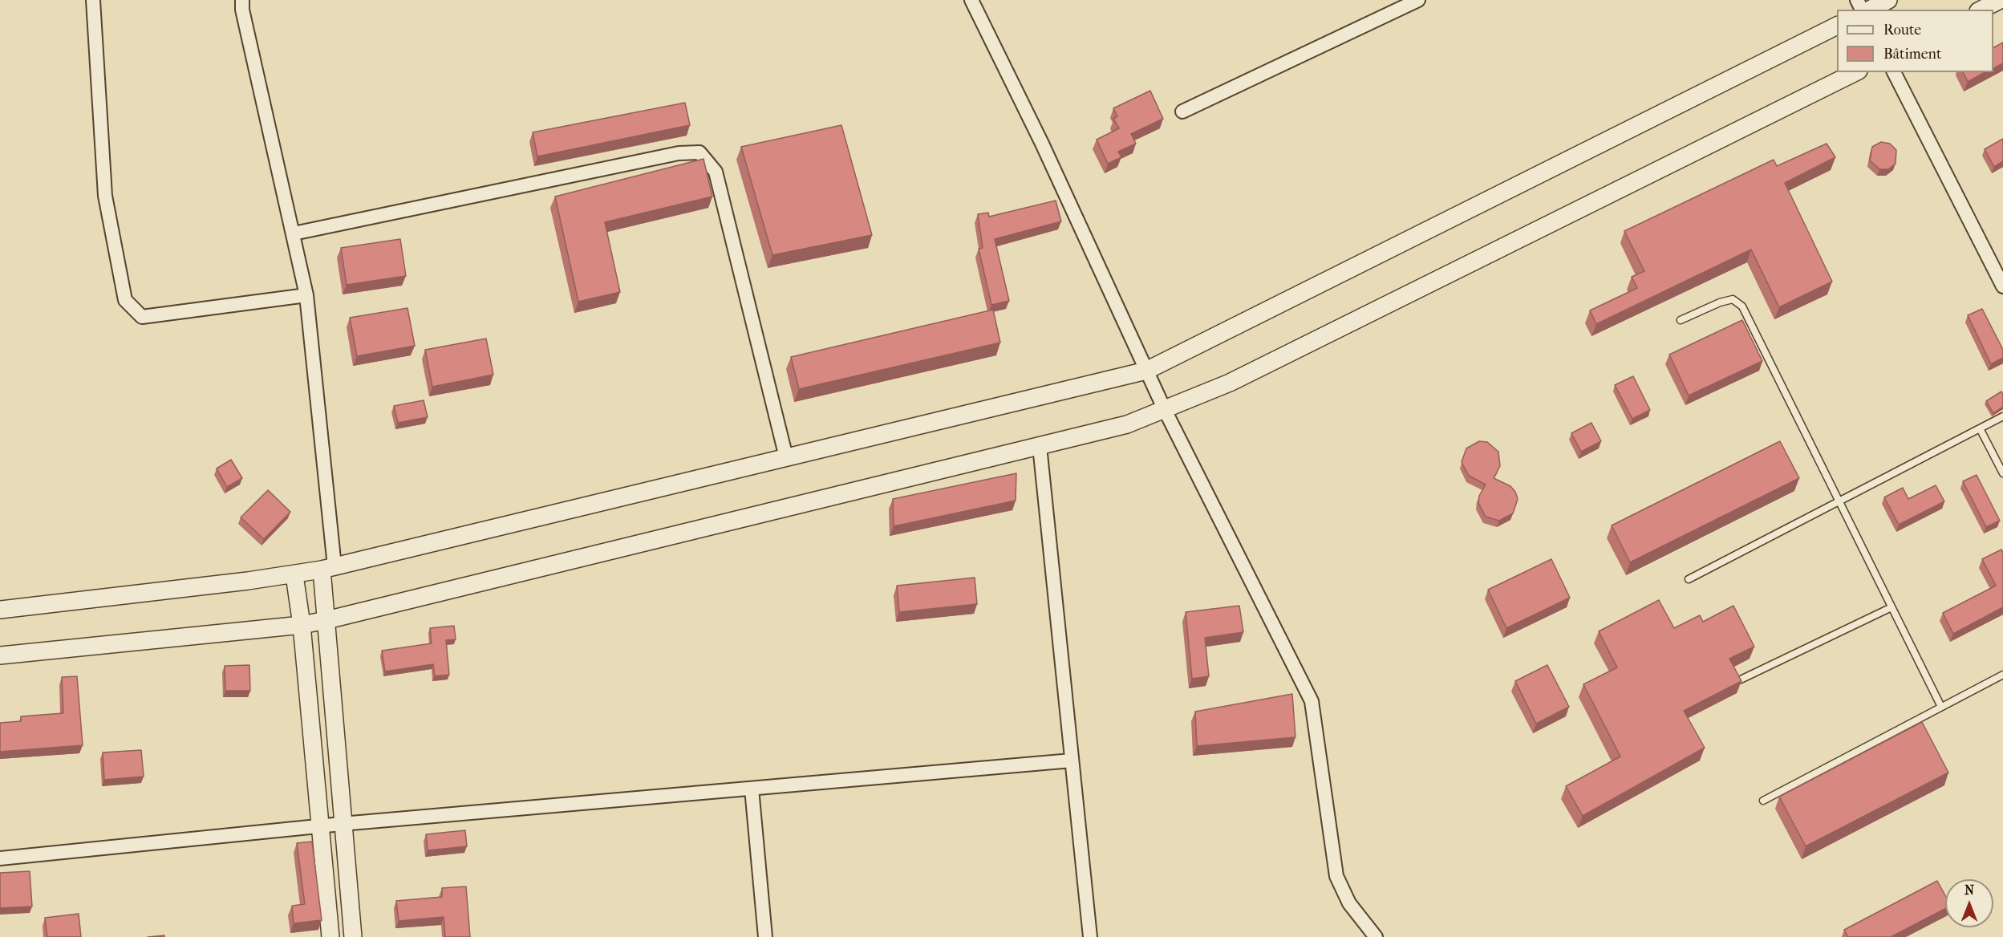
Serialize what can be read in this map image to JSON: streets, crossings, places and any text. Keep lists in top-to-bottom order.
{
  "legend": ["Route", "Bâtiment"],
  "north": "top"
}
